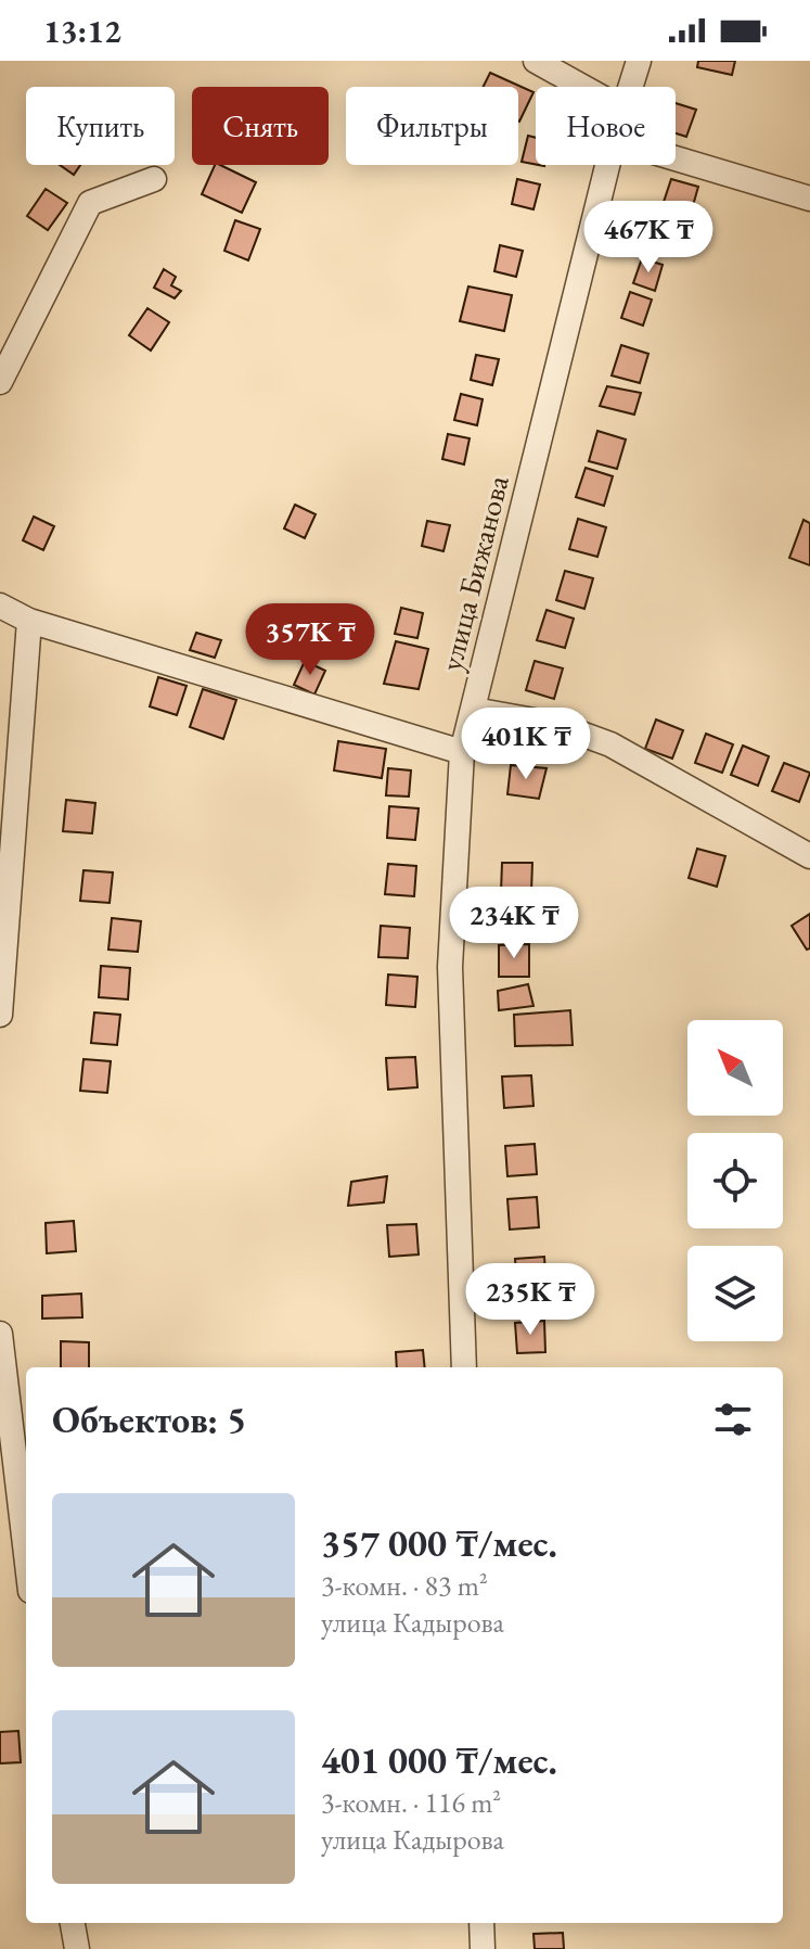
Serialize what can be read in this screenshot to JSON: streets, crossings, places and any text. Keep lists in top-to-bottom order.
{
  "streets": {
    "street": ["улица Бижанова"]
  },
  "north": "top left",
  "page": {
    "status": "13:12",
    "chip": [
      "Купить",
      "Снять",
      "Фильтры",
      "Новое"
    ],
    "price": [
      "467K ₸",
      "357K ₸",
      "401K ₸",
      "234K ₸",
      "235K ₸"
    ],
    "heading": "Объектов: 5",
    "list": [
      {
        "name": "357 000 ₸/мес.",
        "note": "3-комн. · 83 m² · улица Кадырова"
      },
      {
        "name": "401 000 ₸/мес.",
        "note": "3-комн. · 116 m² · улица Кадырова"
      }
    ]
  }
}
